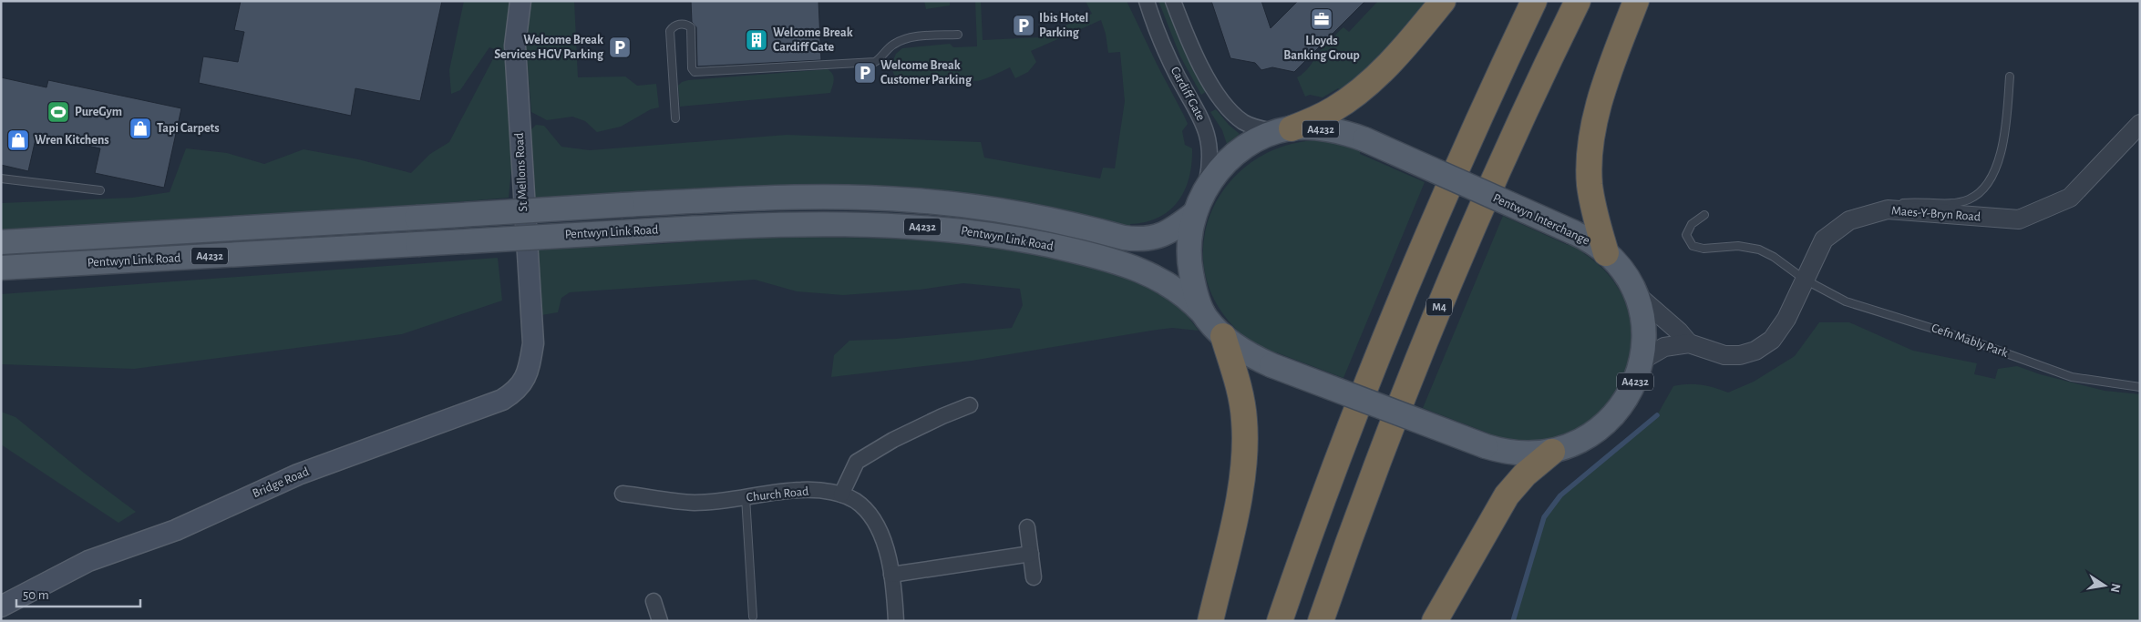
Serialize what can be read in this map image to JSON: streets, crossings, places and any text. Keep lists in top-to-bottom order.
{
  "streets": {
    "highway": ["M4"],
    "main road": [
      "A4232",
      "St Mellons Road",
      "Pentwyn Interchange",
      "Pentwyn Link Road",
      "Bridge Road"
    ],
    "street": ["Cardiff Gate", "Maes-Y-Bryn Road", "Church Road"],
    "lane": ["Cefn Mably Park"]
  },
  "crossings": [
    ["Cardiff Gate", "Pentwyn Interchange"],
    ["St Mellons Road", "Bridge Road"],
    ["Maes-Y-Bryn Road", "Pentwyn Interchange"],
    ["Maes-Y-Bryn Road", "Cefn Mably Park"],
    ["Pentwyn Interchange", "Pentwyn Link Road"]
  ],
  "places": {
    "office": ["Lloyds Banking Group"],
    "parking": ["Ibis Hotel Parking", "Welcome Break Services HGV Parking", "Welcome Break Customer Parking"],
    "building": ["Welcome Break Cardiff Gate"],
    "sports": ["PureGym"],
    "shop": ["Tapi Carpets", "Wren Kitchens"]
  },
  "scale_bar": "50 m",
  "north": "right"
}
